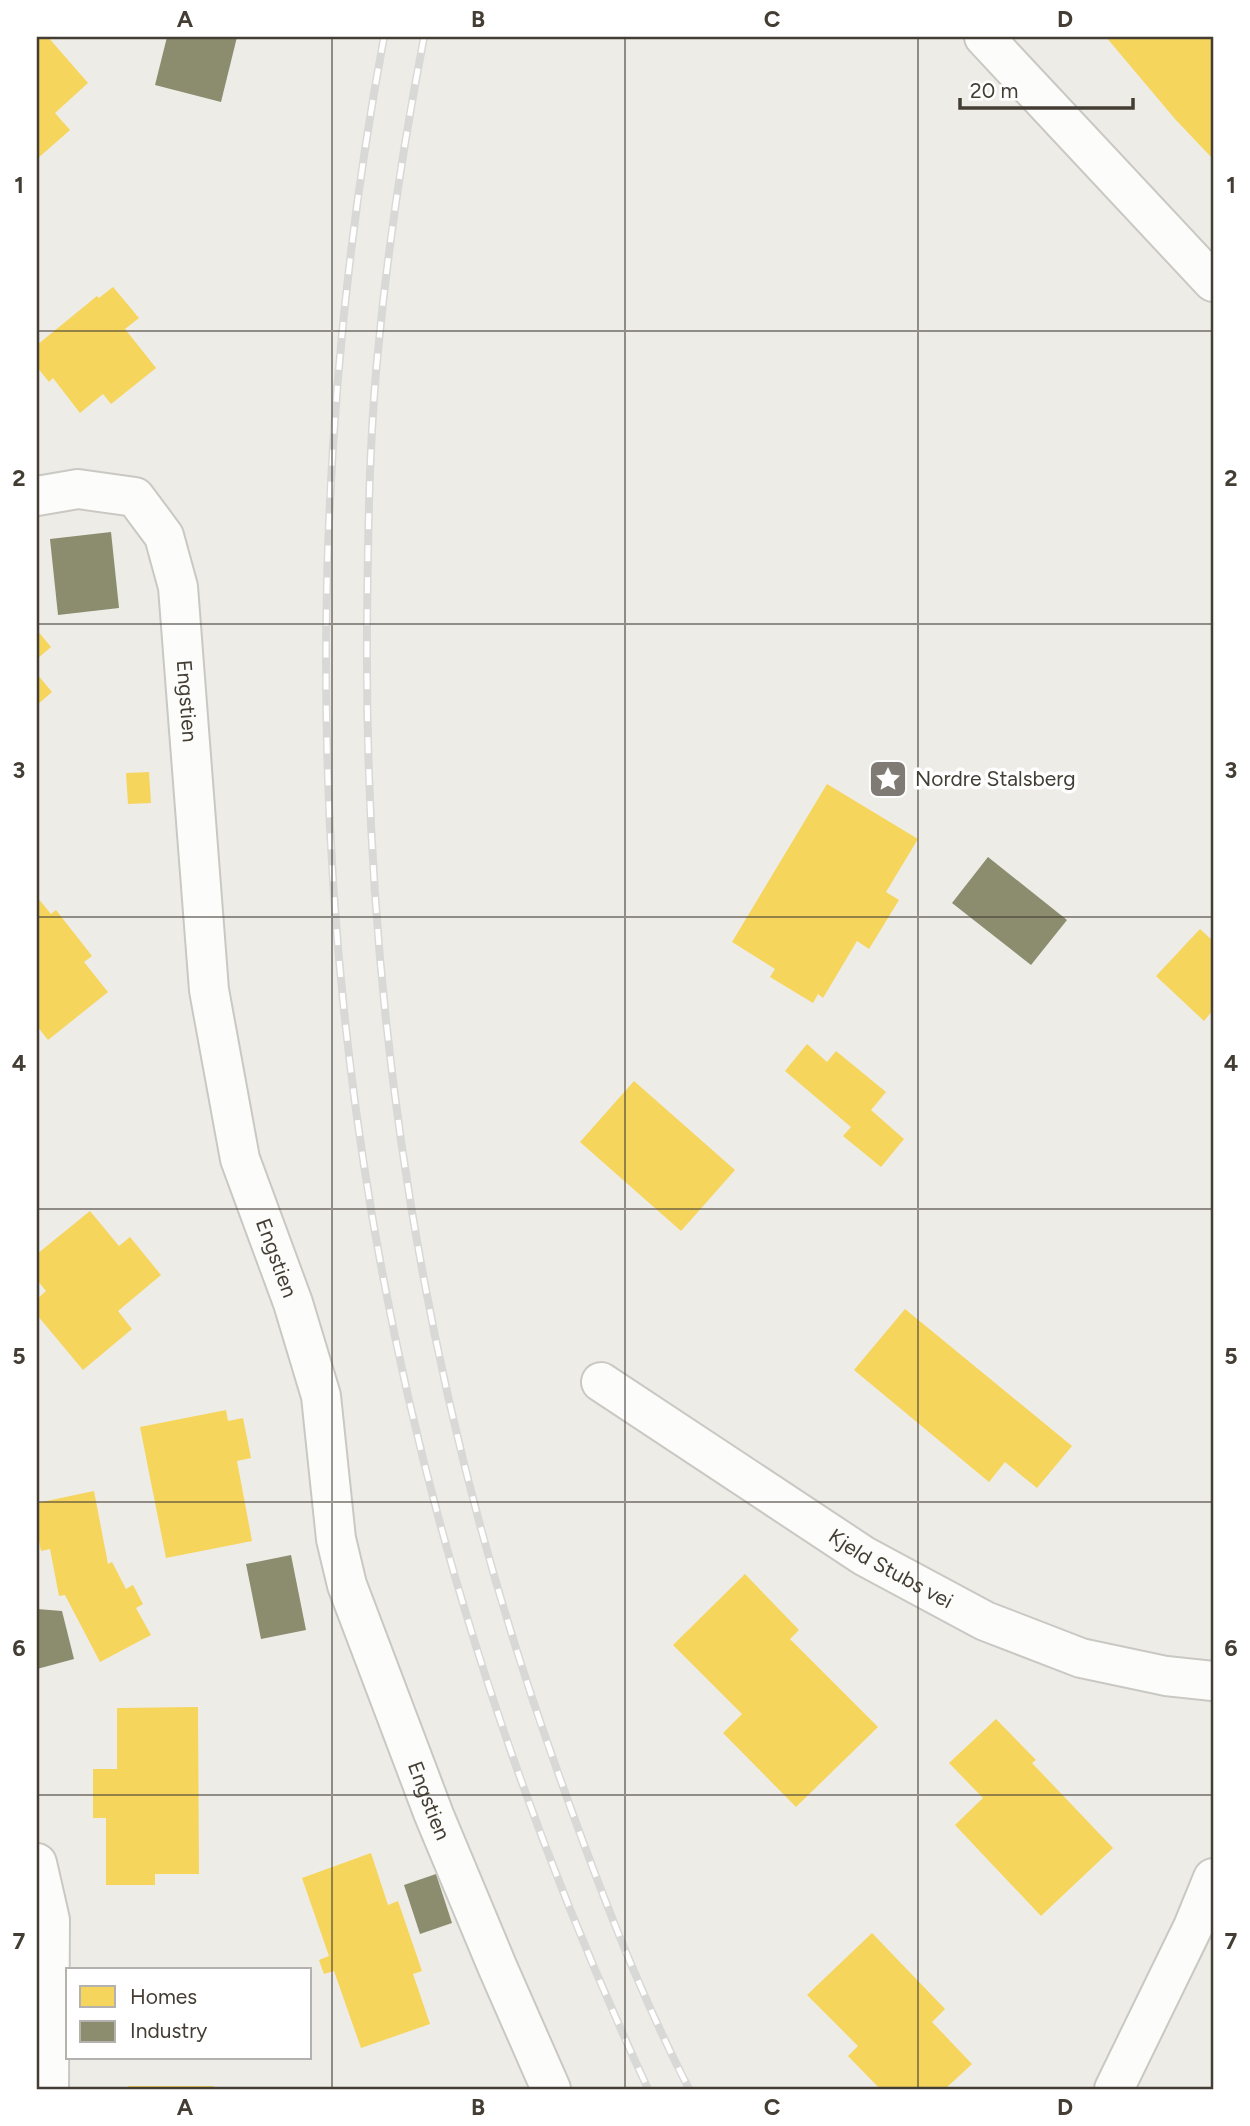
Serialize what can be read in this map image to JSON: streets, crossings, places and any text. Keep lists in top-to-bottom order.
{
  "streets": {
    "street": ["Engstien", "Kjeld Stubs vei"]
  },
  "places": {
    "place": ["Nordre Stalsberg"]
  },
  "legend": ["Homes", "Industry"],
  "scale_bar": "20 m",
  "grid": {
    "columns": [
      "A",
      "B",
      "C",
      "D"
    ],
    "rows": [
      "1",
      "2",
      "3",
      "4",
      "5",
      "6",
      "7"
    ]
  }
}
